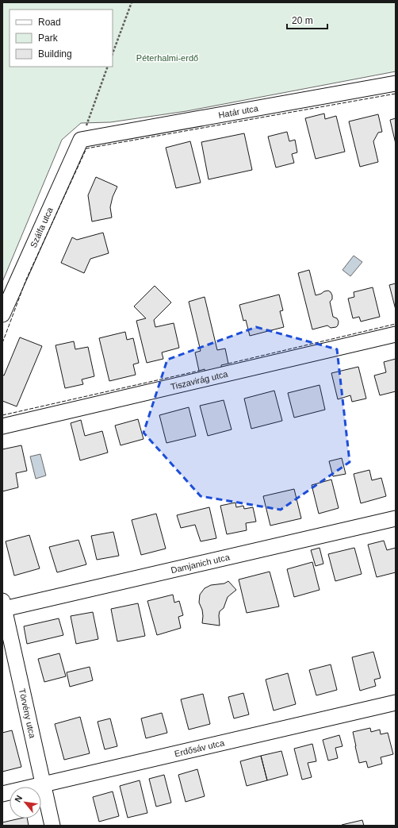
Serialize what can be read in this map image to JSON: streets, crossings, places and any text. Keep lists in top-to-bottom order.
{
  "streets": {
    "street": [
      "Határ utca",
      "Szálfa utca",
      "Tiszavirág utca",
      "Damjanich utca",
      "Törvény utca",
      "Erdősáv utca"
    ]
  },
  "crossings": [
    ["Határ utca", "Szálfa utca"],
    ["Damjanich utca", "Törvény utca"],
    ["Törvény utca", "Erdősáv utca"]
  ],
  "parks": ["Péterhalmi-erdő"],
  "legend": ["Road", "Park", "Building"],
  "scale_bar": "20 m",
  "north": "top left"
}
